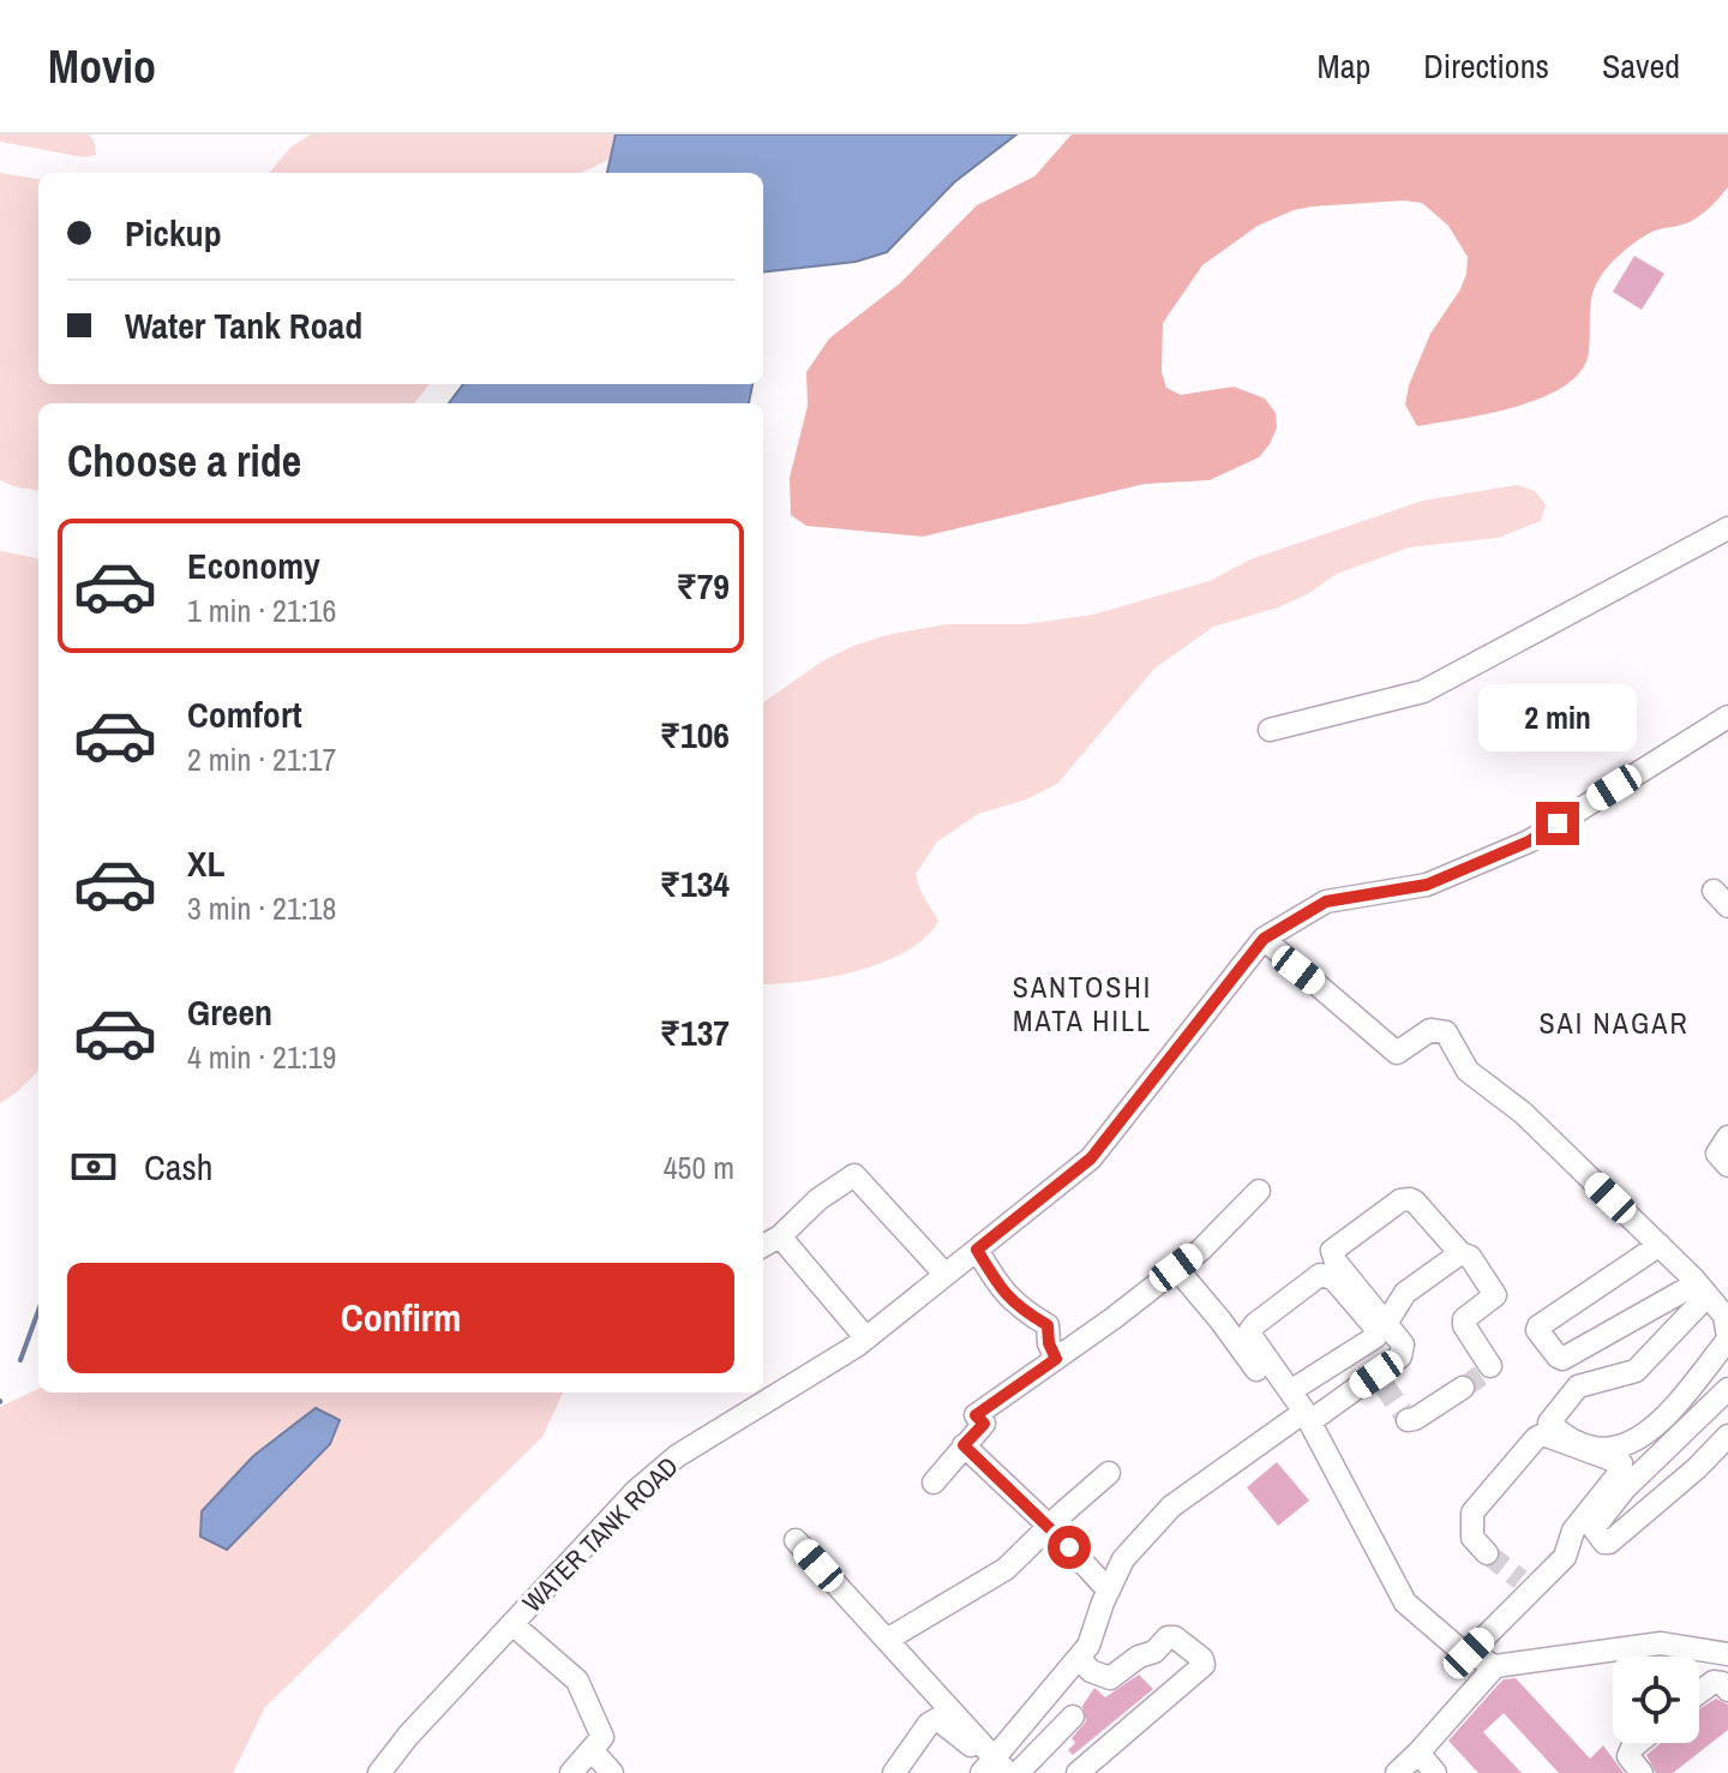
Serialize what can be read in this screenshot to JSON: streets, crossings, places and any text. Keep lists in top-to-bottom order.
{
  "streets": {
    "street": ["WATER TANK ROAD"]
  },
  "districts": ["SANTOSHI MATA HILL", "SAI NAGAR"],
  "page": {
    "header": "Movio",
    "nav": ["Map", "Directions", "Saved"],
    "banner": ["Pickup", "Water Tank Road"],
    "heading": "Choose a ride",
    "list": [
      {
        "name": "Economy",
        "note": "1 min · 21:16",
        "value": "₹79"
      },
      {
        "name": "Comfort",
        "note": "2 min · 21:17",
        "value": "₹106"
      },
      {
        "name": "XL",
        "note": "3 min · 21:18",
        "value": "₹134"
      },
      {
        "name": "Green",
        "note": "4 min · 21:19",
        "value": "₹137"
      }
    ],
    "bubble": "2 min",
    "pay": ["Cash", "450 m"],
    "buttons": "Confirm"
  }
}
